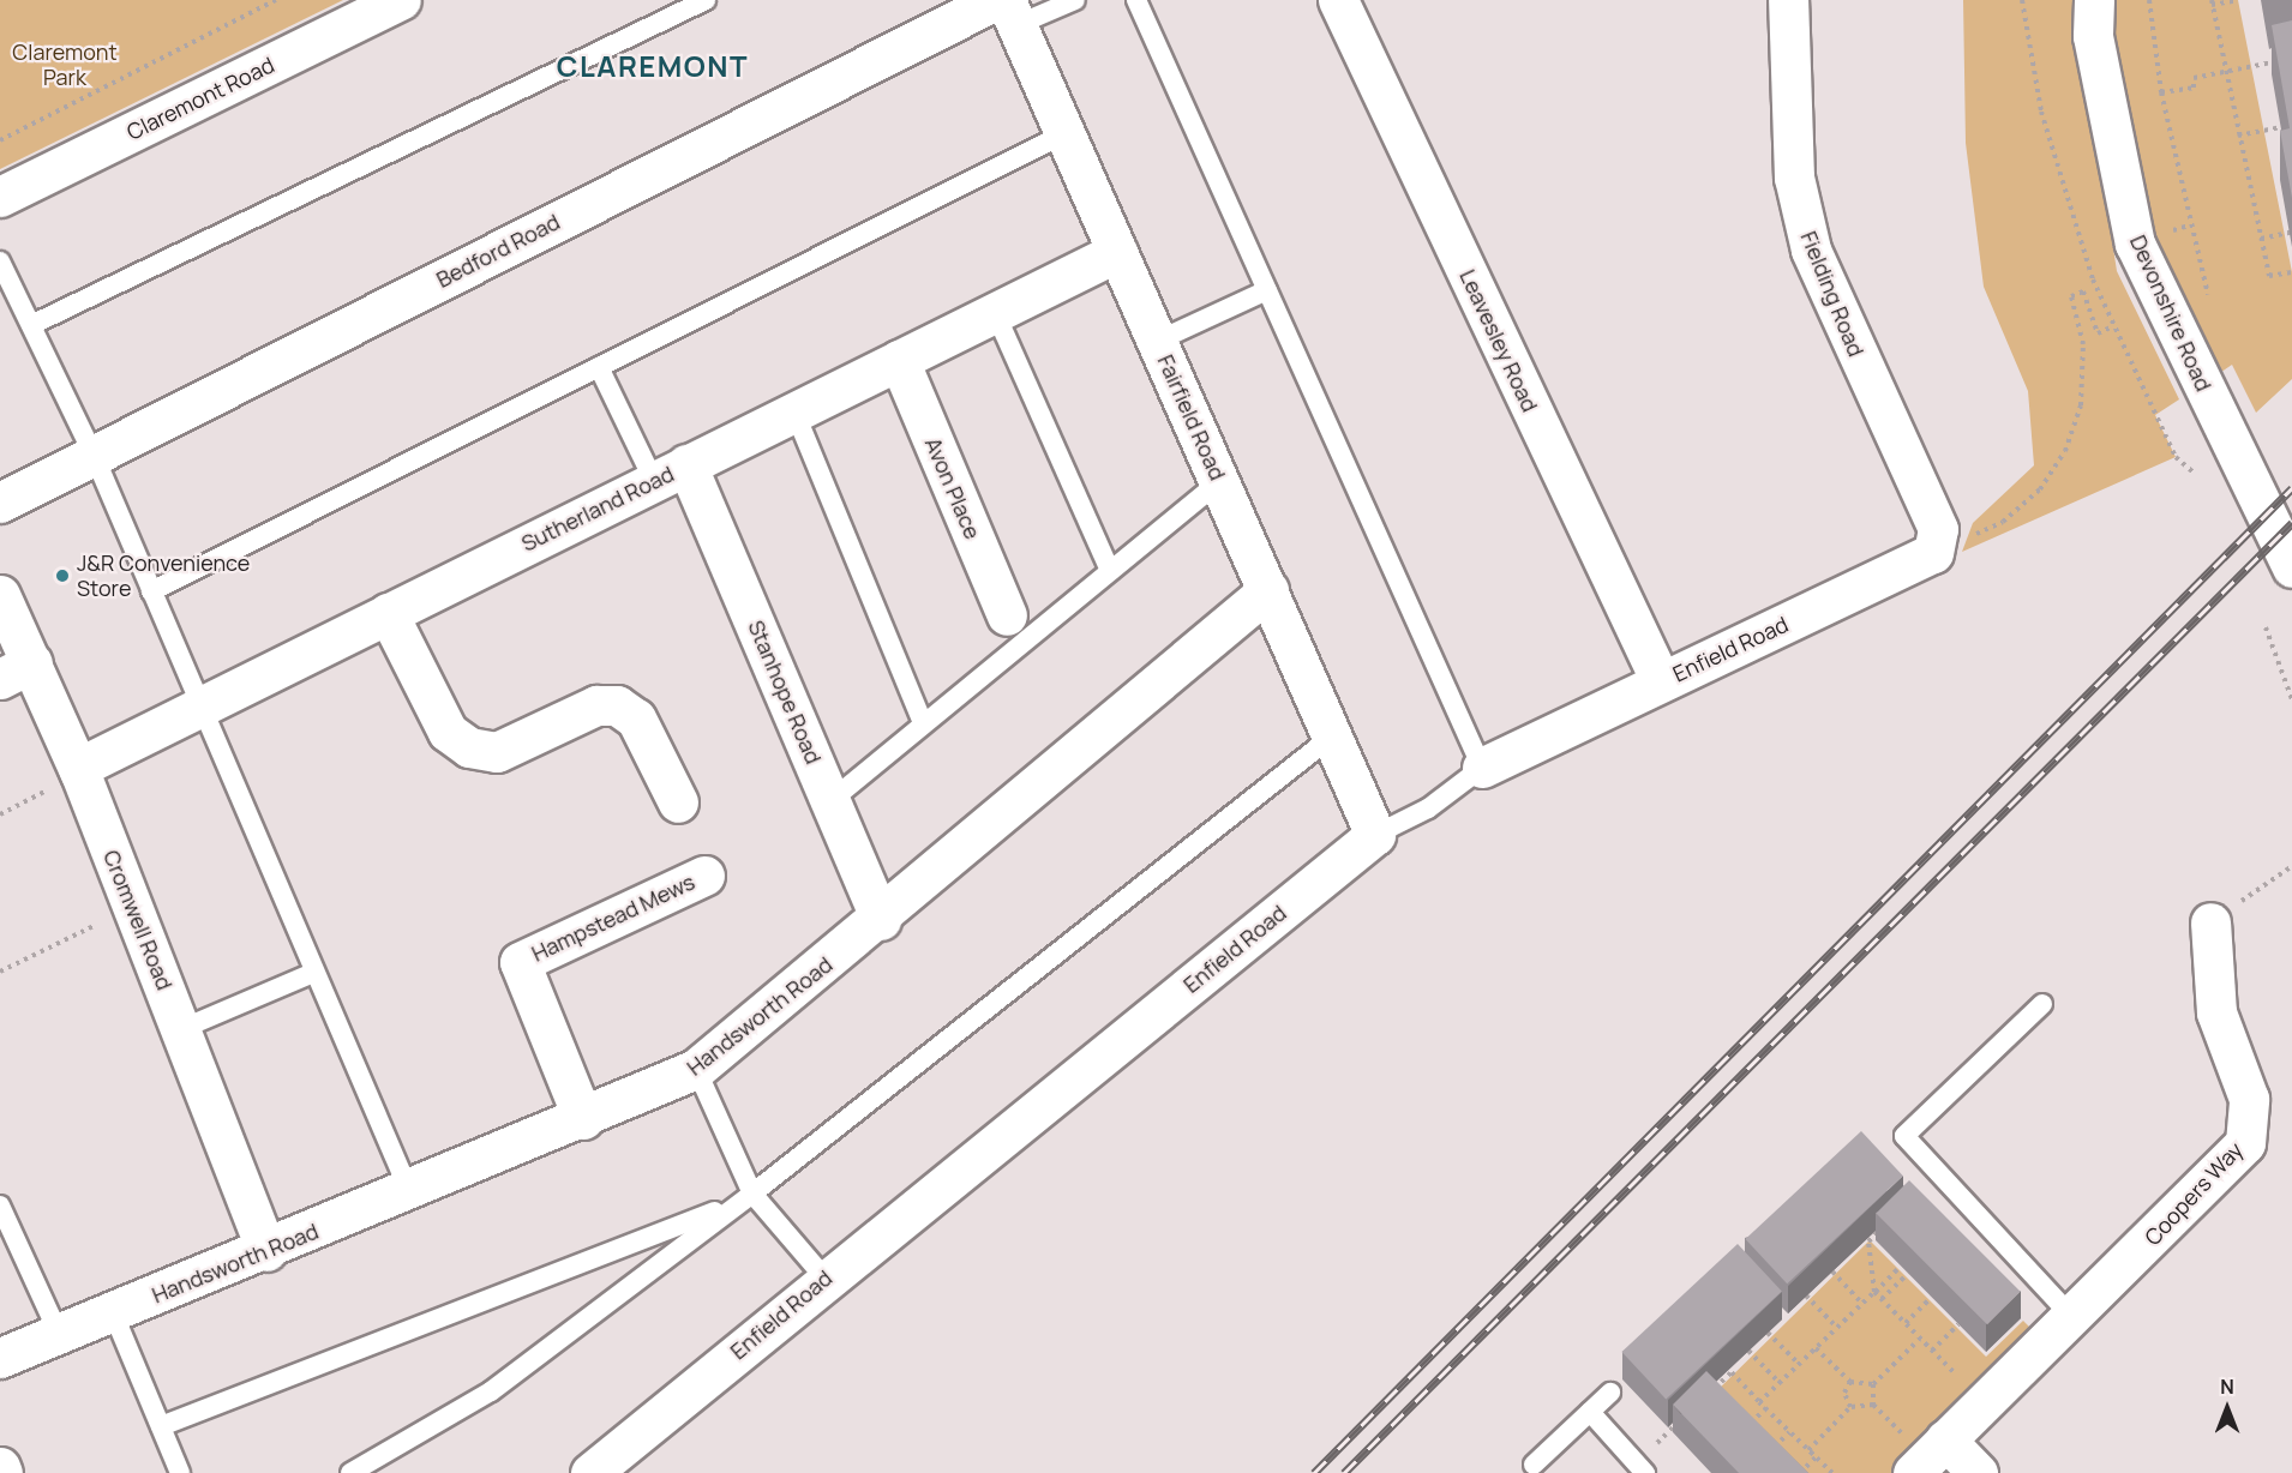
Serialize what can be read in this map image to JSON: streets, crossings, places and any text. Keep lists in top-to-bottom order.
{
  "streets": {
    "street": [
      "Claremont Road",
      "Bedford Road",
      "Fielding Road",
      "Devonshire Road",
      "Leavesley Road",
      "Fairfield Road",
      "Avon Place",
      "Sutherland Road",
      "Enfield Road",
      "Stanhope Road",
      "Hampstead Mews",
      "Cromwell Road",
      "Handsworth Road",
      "Coopers Way"
    ]
  },
  "crossings": [
    ["Bedford Road", "Fairfield Road"],
    ["Fielding Road", "Enfield Road"],
    ["Leavesley Road", "Enfield Road"],
    ["Fairfield Road", "Sutherland Road"],
    ["Fairfield Road", "Enfield Road"],
    ["Fairfield Road", "Handsworth Road"],
    ["Avon Place", "Sutherland Road"],
    ["Sutherland Road", "Stanhope Road"],
    ["Sutherland Road", "Cromwell Road"],
    ["Stanhope Road", "Handsworth Road"],
    ["Hampstead Mews", "Handsworth Road"],
    ["Cromwell Road", "Handsworth Road"]
  ],
  "districts": ["CLAREMONT"],
  "parks": ["Claremont Park"],
  "places": ["J&R Convenience Store"],
  "north": "top"
}
